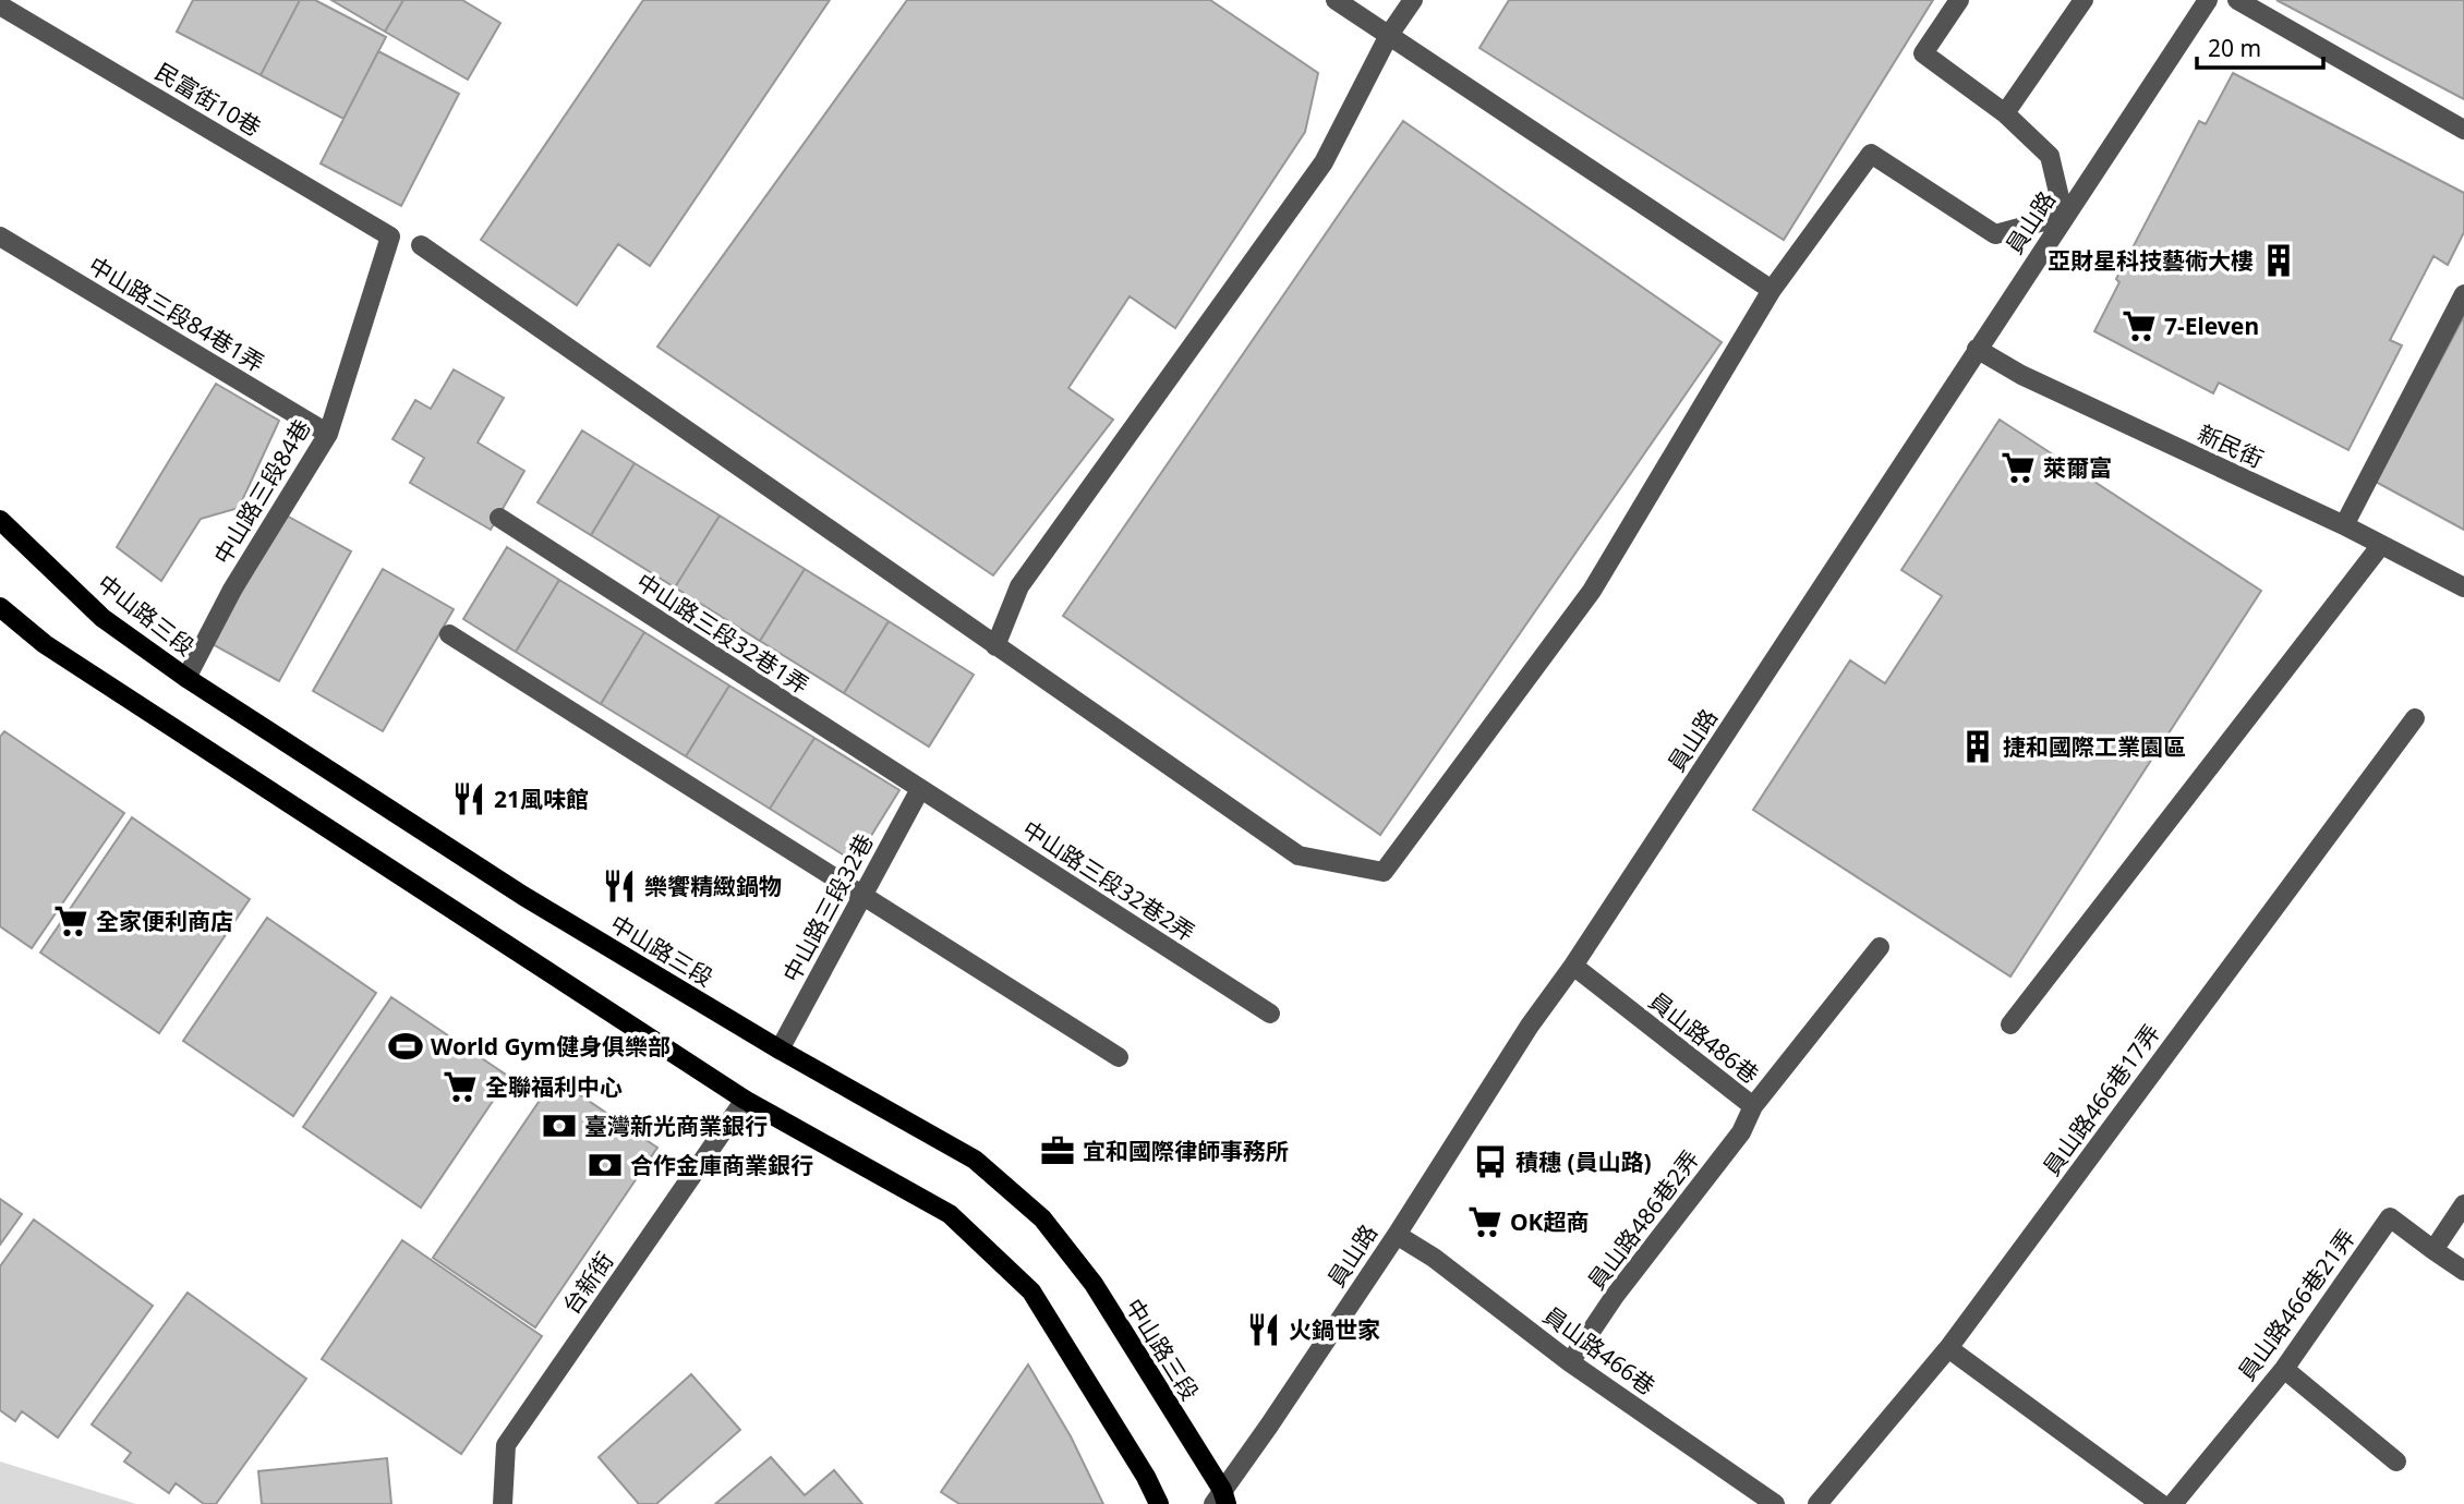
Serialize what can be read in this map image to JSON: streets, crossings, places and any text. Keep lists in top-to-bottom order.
{
  "streets": {
    "main road": ["中山路三段"],
    "street": [
      "民富街10巷",
      "員山路",
      "中山路三段84巷1弄",
      "新民街",
      "中山路三段84巷",
      "中山路三段32巷1弄",
      "中山路三段32巷2弄",
      "中山路三段32巷",
      "員山路486巷",
      "員山路466巷17弄",
      "員山路486巷2弄",
      "台新街",
      "員山路466巷21弄",
      "員山路466巷"
    ]
  },
  "crossings": [
    ["民富街10巷", "中山路三段84巷"],
    ["員山路", "新民街"],
    ["員山路", "中山路三段"],
    ["員山路", "員山路486巷"],
    ["員山路", "員山路466巷"],
    ["中山路三段84巷1弄", "中山路三段84巷"],
    ["中山路三段84巷", "中山路三段"],
    ["中山路三段", "中山路三段32巷"],
    ["中山路三段32巷1弄", "中山路三段32巷2弄"],
    ["中山路三段32巷1弄", "中山路三段32巷"],
    ["中山路三段32巷2弄", "中山路三段32巷"],
    ["員山路486巷", "員山路486巷2弄"],
    ["員山路486巷2弄", "員山路466巷"]
  ],
  "places": {
    "building": ["亞財星科技藝術大樓", "捷和國際工業園區"],
    "supermarket": [
      "7-Eleven",
      "萊爾富",
      "全家便利商店",
      "全聯福利中心",
      "OK超商"
    ],
    "restaurant": ["21風味館", "樂饗精緻鍋物", "火鍋世家"],
    "sports": ["World Gym健身俱樂部"],
    "bank": ["臺灣新光商業銀行", "合作金庫商業銀行"],
    "office": ["宜和國際律師事務所"],
    "bus stop": ["積穗 (員山路)"]
  },
  "scale_bar": "20 m"
}
